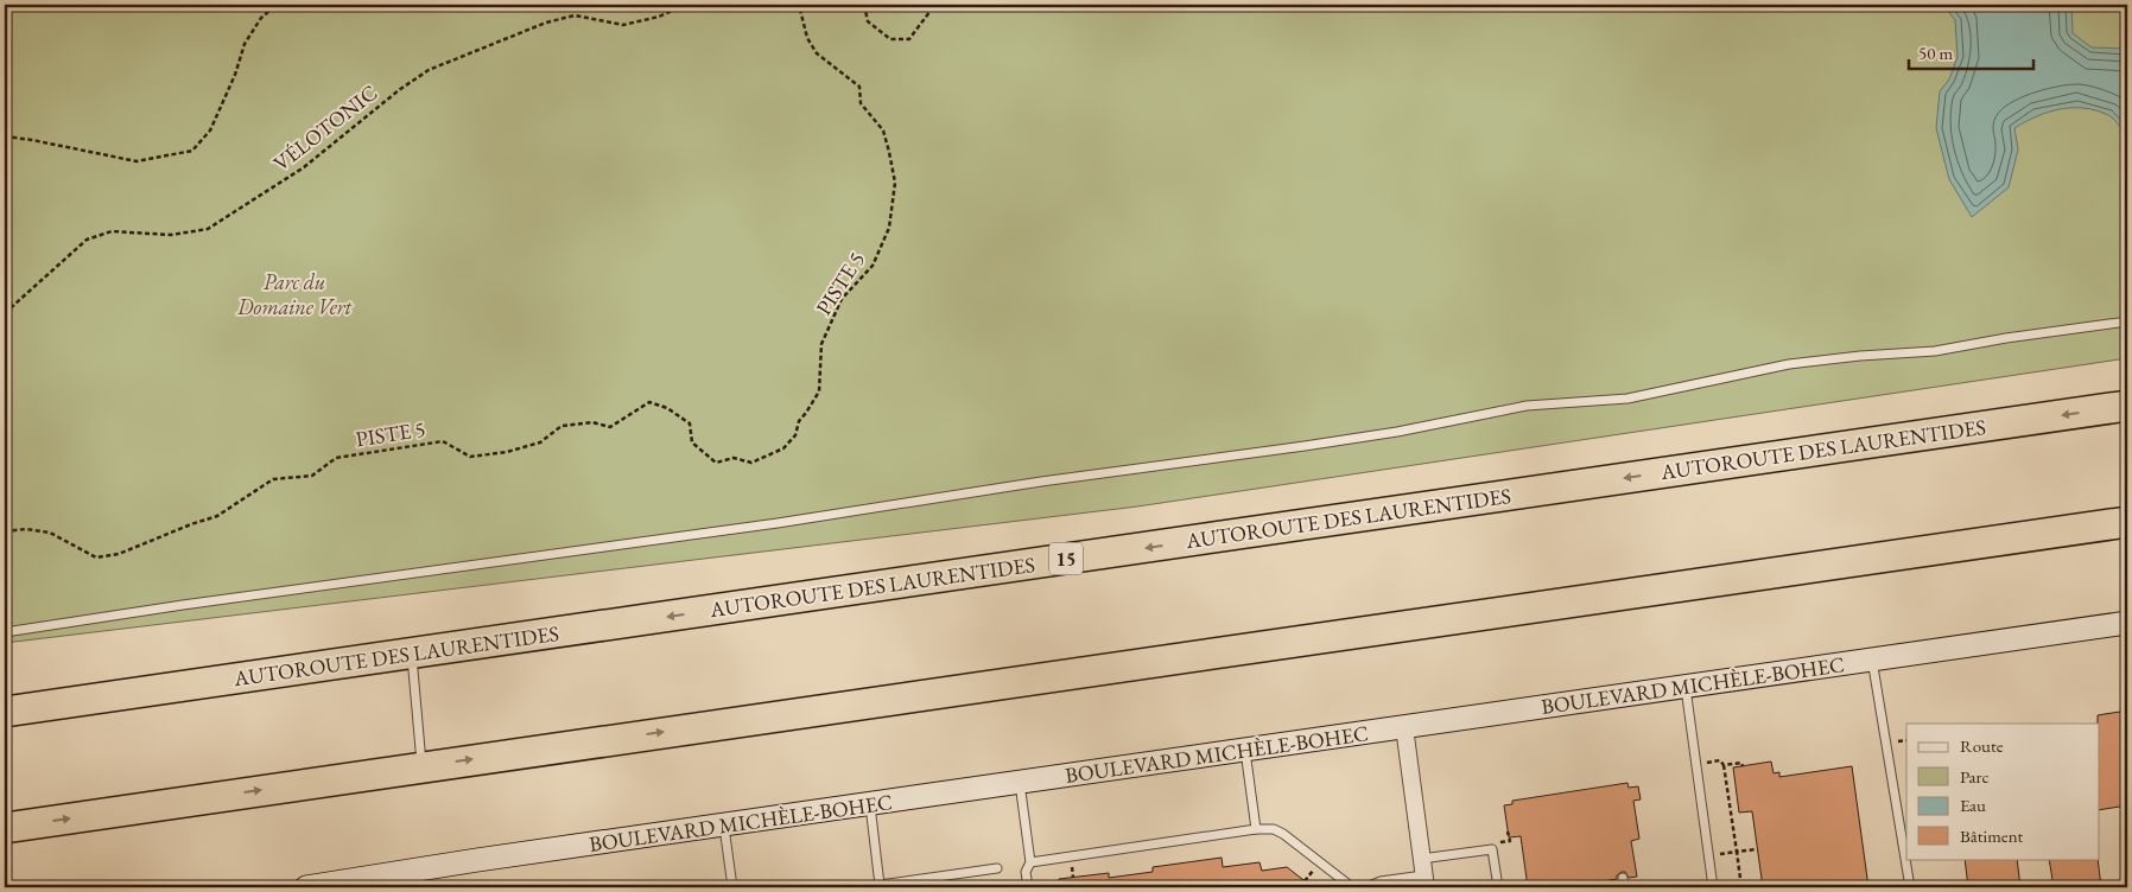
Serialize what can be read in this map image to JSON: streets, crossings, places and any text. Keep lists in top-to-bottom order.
{
  "streets": {
    "highway": ["AUTOROUTE DES LAURENTIDES", "15"],
    "street": ["BOULEVARD MICHÈLE-BOHEC"],
    "path": ["VÉLOTONIC", "PISTE 5"]
  },
  "parks": ["Parc du Domaine Vert"],
  "legend": [
    "Route",
    "Parc",
    "Eau",
    "Bâtiment"
  ],
  "scale_bar": "50 m"
}
